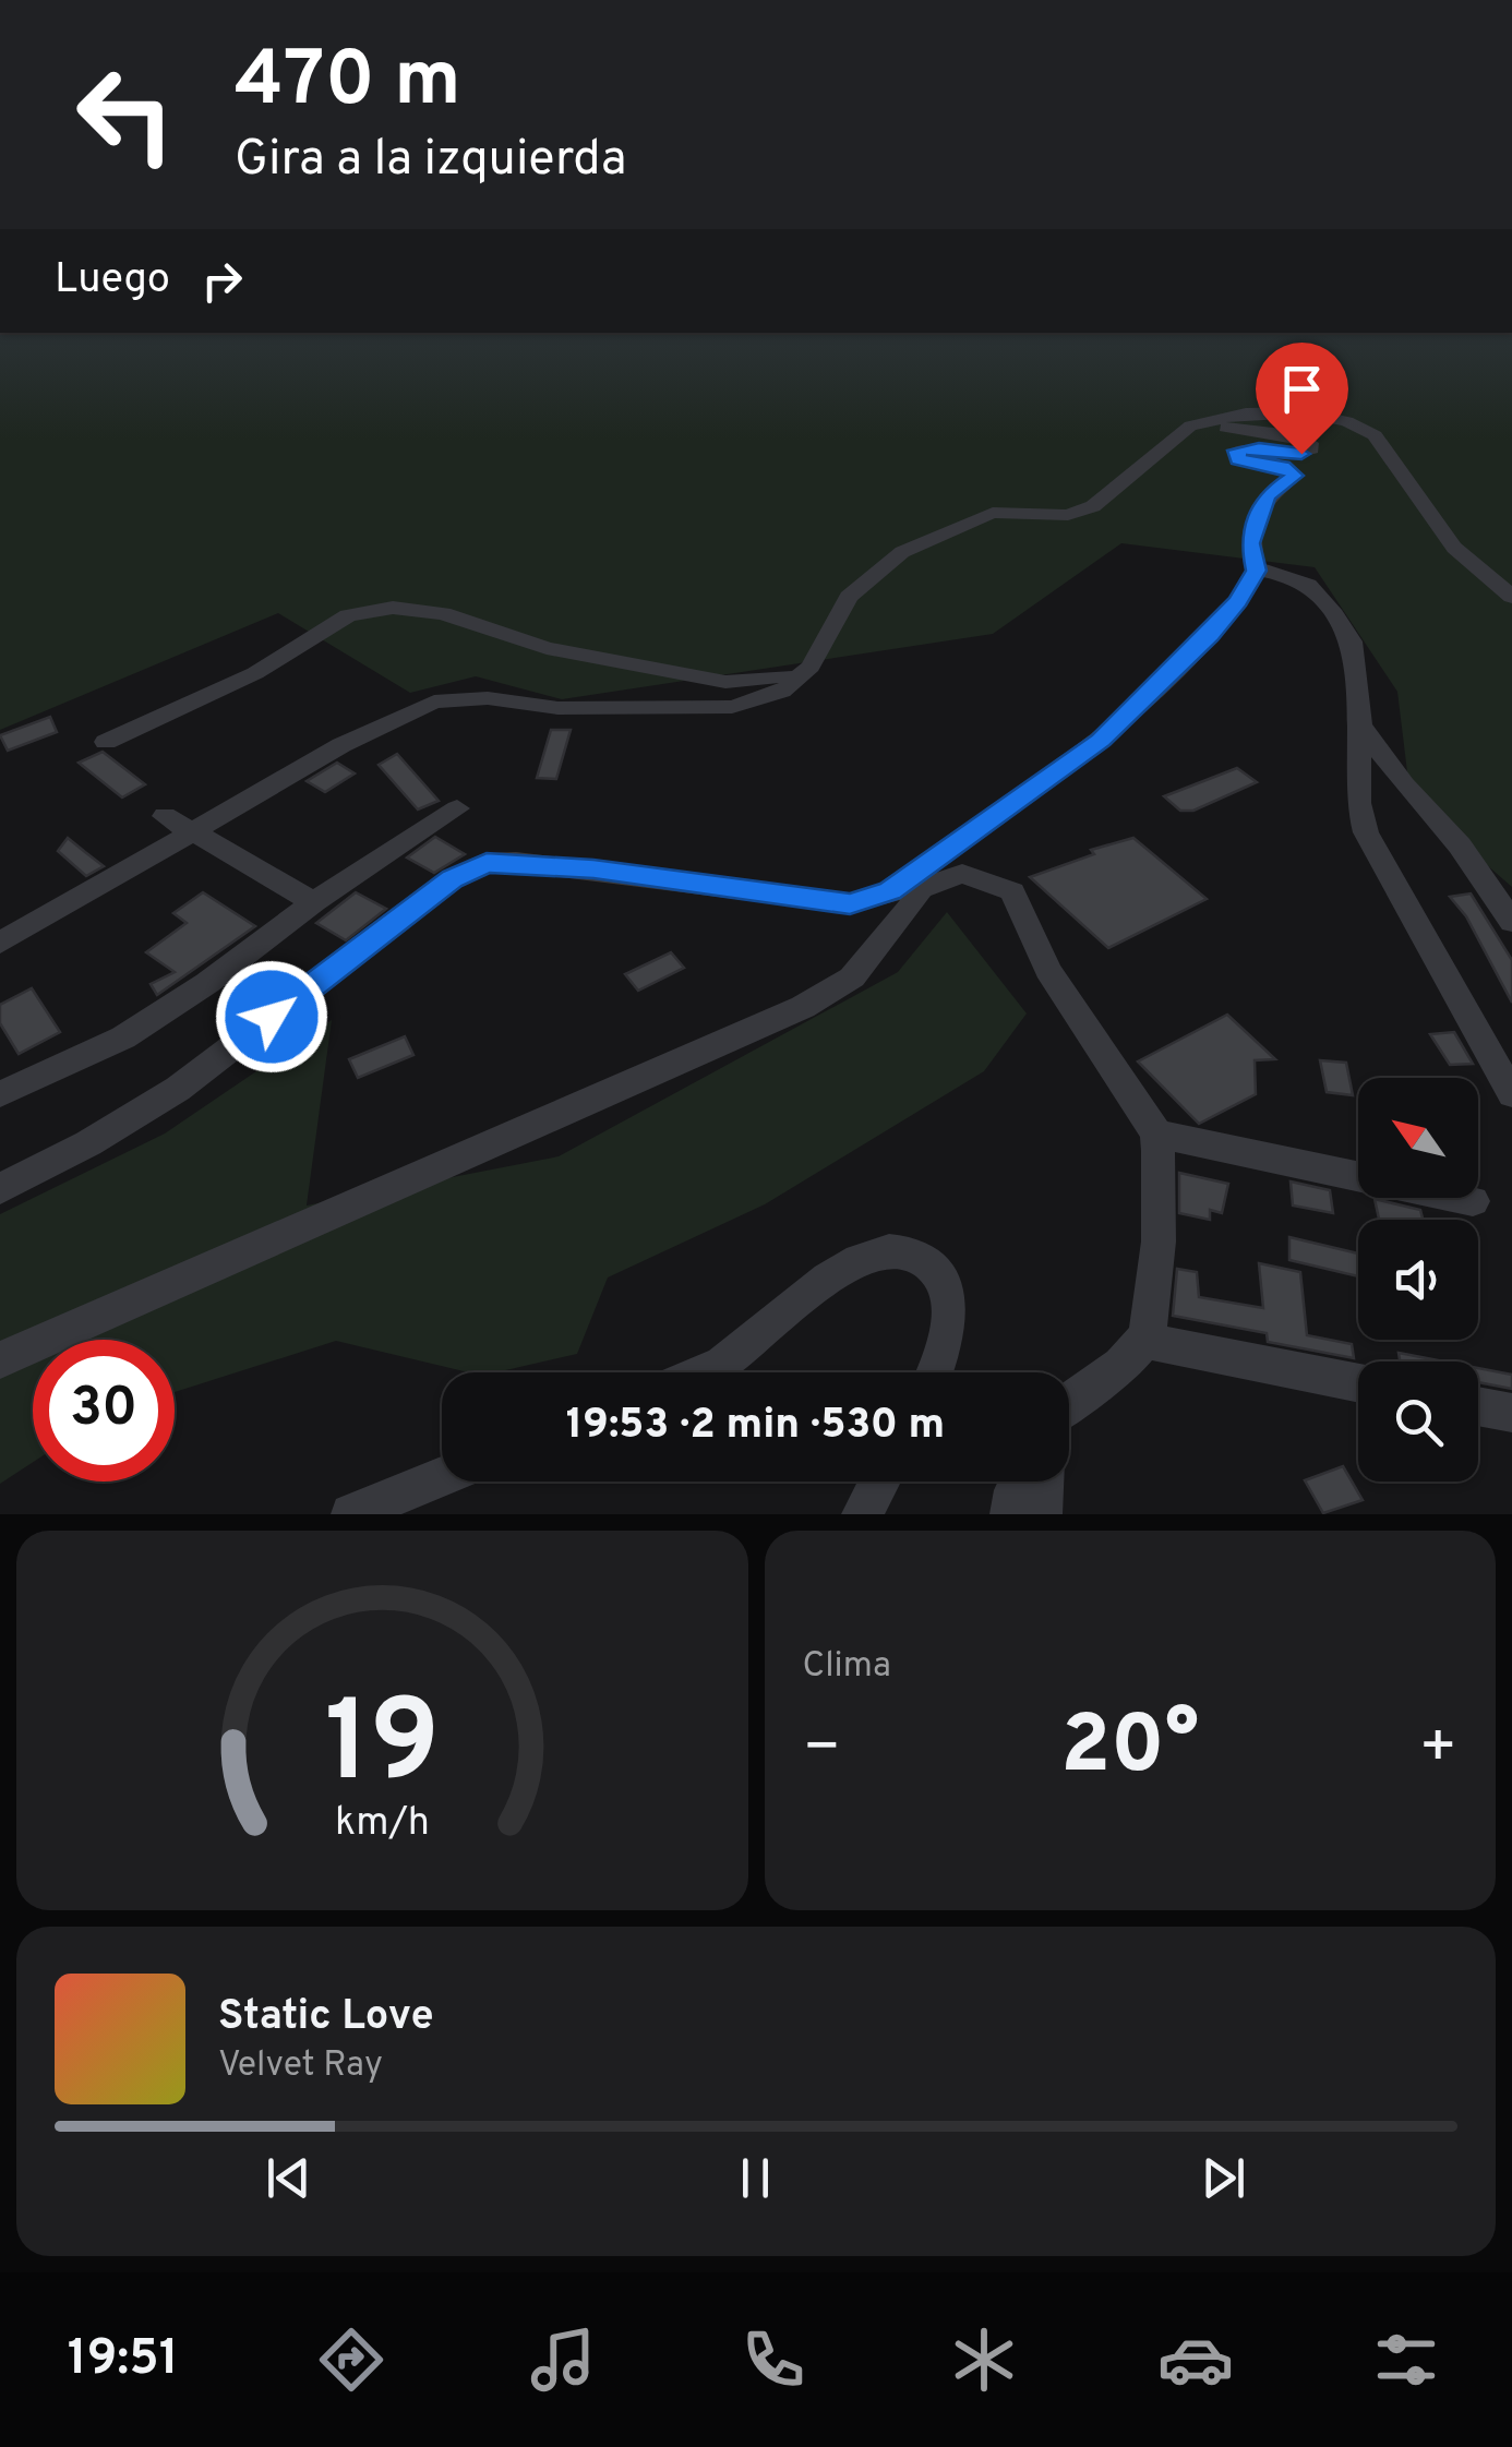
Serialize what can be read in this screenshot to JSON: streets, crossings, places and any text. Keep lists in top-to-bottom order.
{
  "north": "top left",
  "page": {
    "turn": ["470 m", "Gira a la izquierda"],
    "then": "Luego",
    "limit": "30",
    "trip": "19:53 · 2 min · 530 m",
    "tile": "Clima",
    "heat": ["−", "20°", "+"],
    "song": ["Static Love", "Velvet Ray"],
    "tabs": "19:51",
    "gauge": ["19", "km/h"]
  }
}
